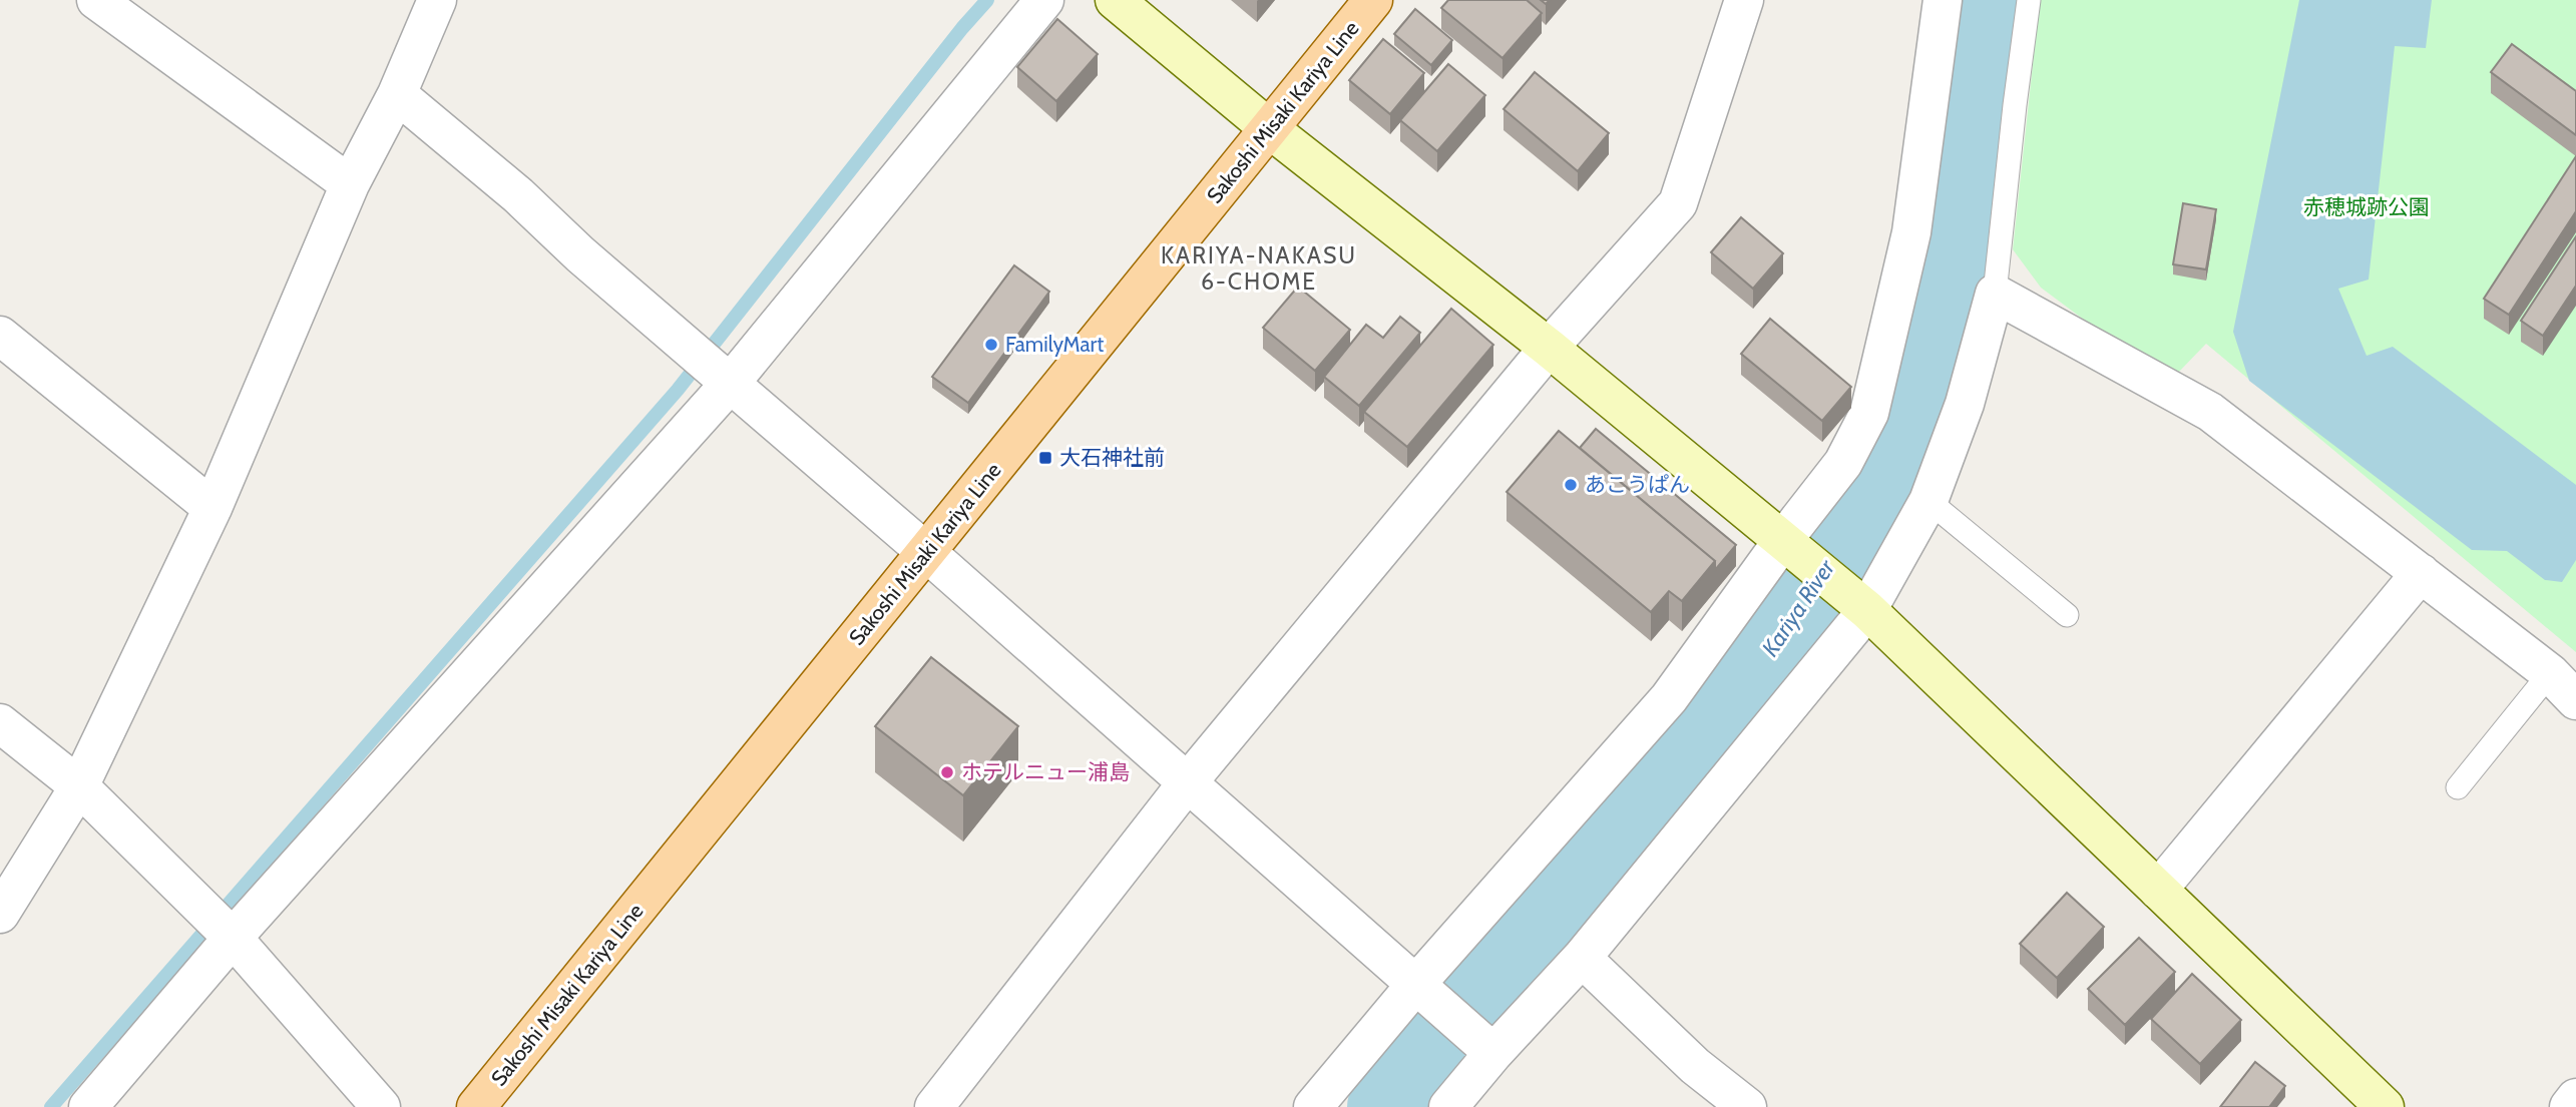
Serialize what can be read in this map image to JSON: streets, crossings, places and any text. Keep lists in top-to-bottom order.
{
  "streets": {
    "main road": ["Sakoshi Misaki Kariya Line"]
  },
  "districts": ["KARIYA-NAKASU 6-CHOME"],
  "water": ["Kariya River"],
  "parks": ["赤穂城跡公園"],
  "places": {
    "other": ["FamilyMart", "あこうぱん", "ホテルニュー浦島"],
    "transit": ["大石神社前"]
  }
}
